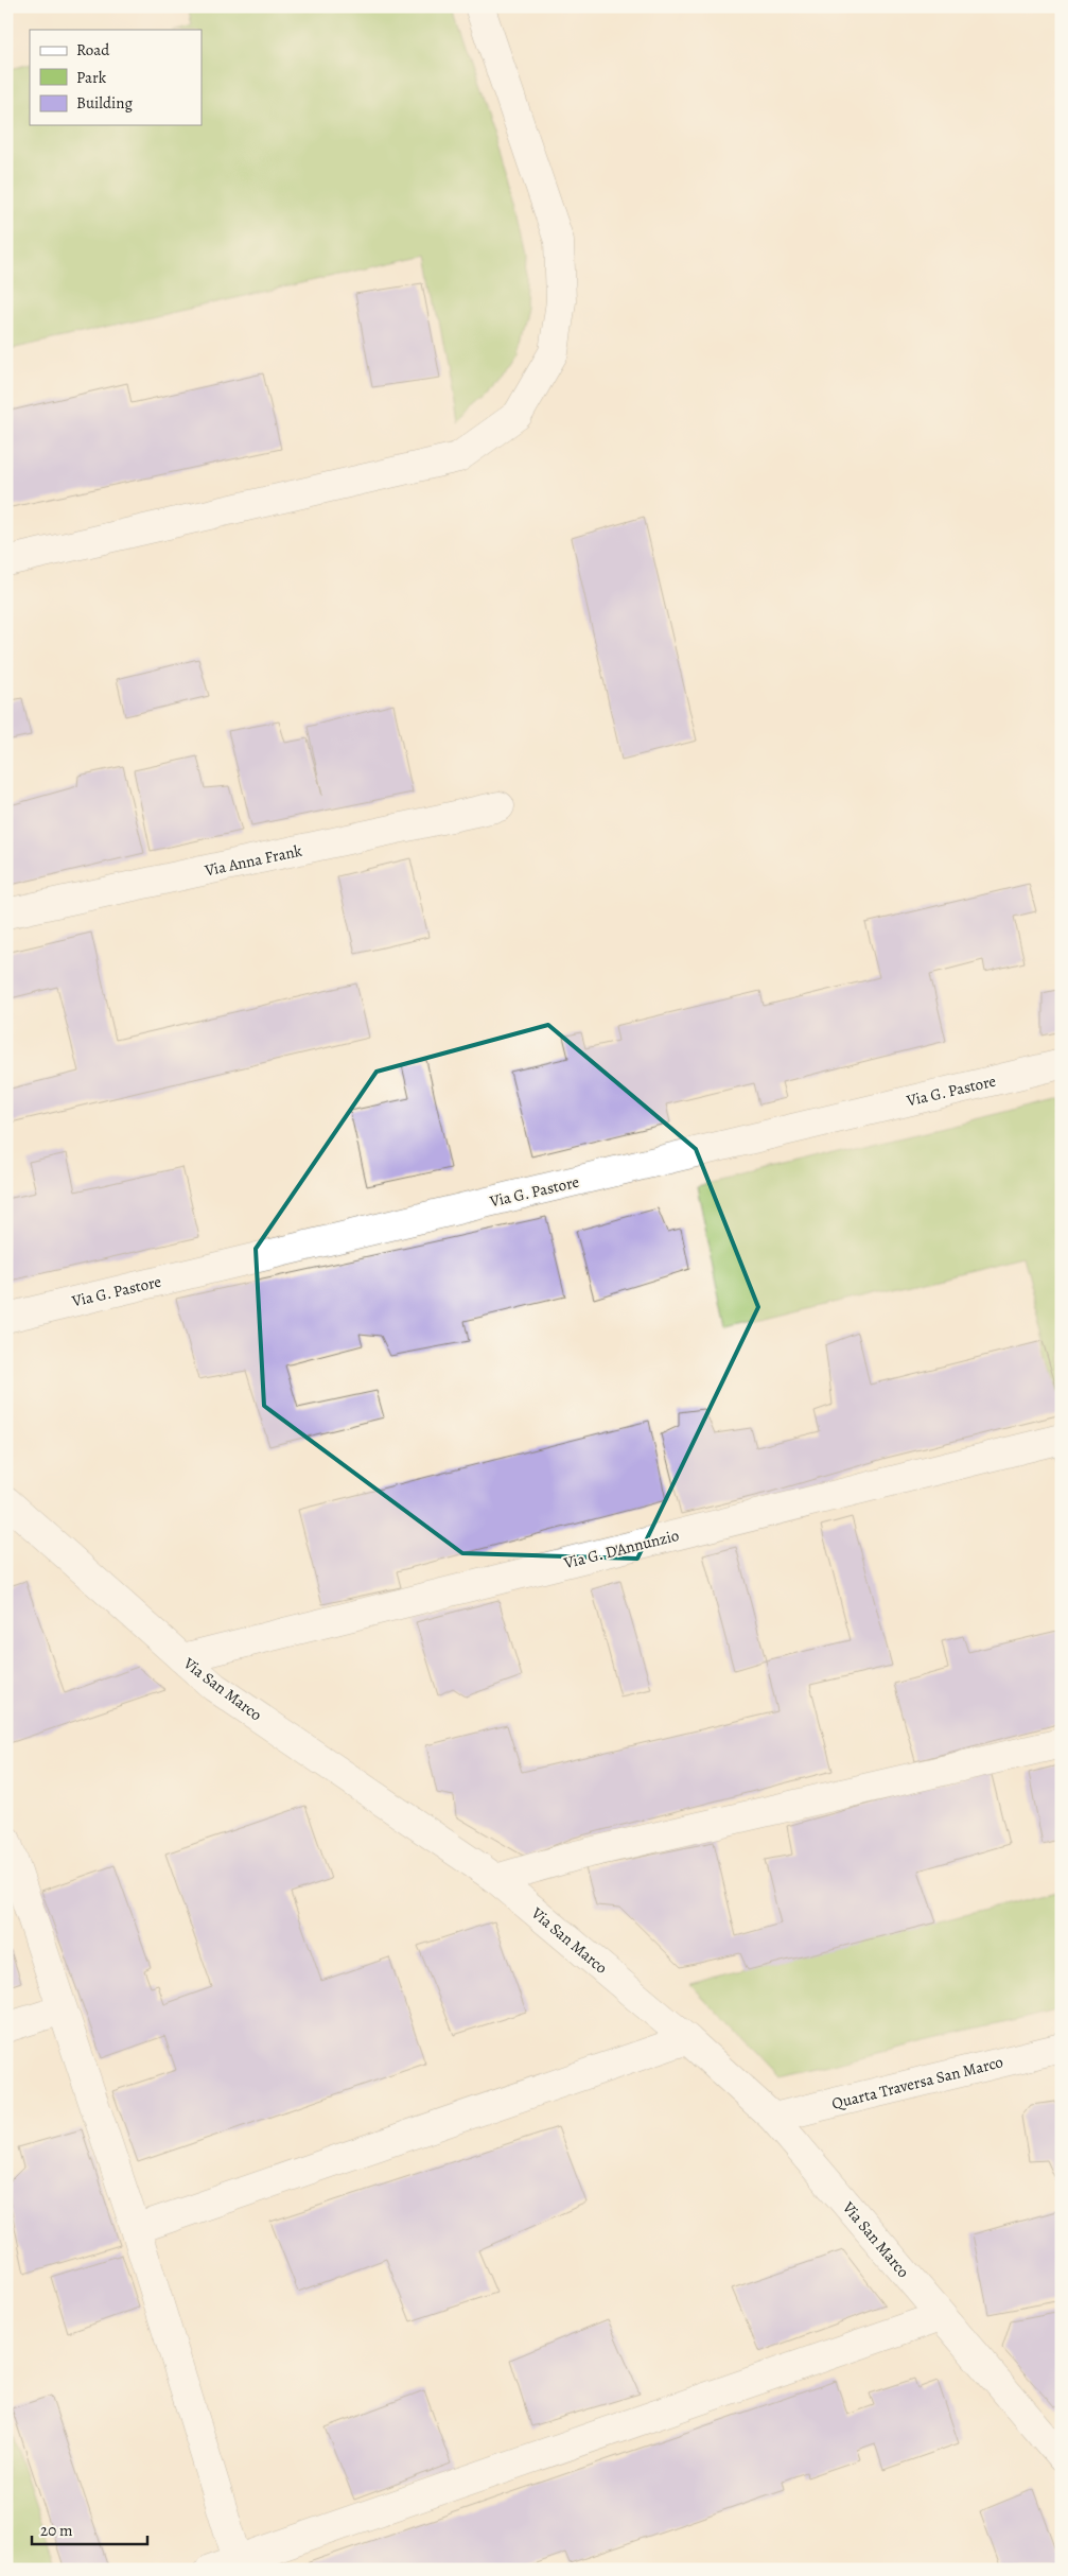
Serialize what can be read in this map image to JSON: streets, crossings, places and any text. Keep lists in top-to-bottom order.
{
  "streets": {
    "street": [
      "Via Anna Frank",
      "Via G. Pastore",
      "Via G. D'Annunzio",
      "Via San Marco",
      "Quarta Traversa San Marco"
    ]
  },
  "crossings": [
    ["Via G. D'Annunzio", "Via San Marco"],
    ["Via San Marco", "Quarta Traversa San Marco"]
  ],
  "legend": ["Road", "Park", "Building"],
  "scale_bar": "20 m"
}
